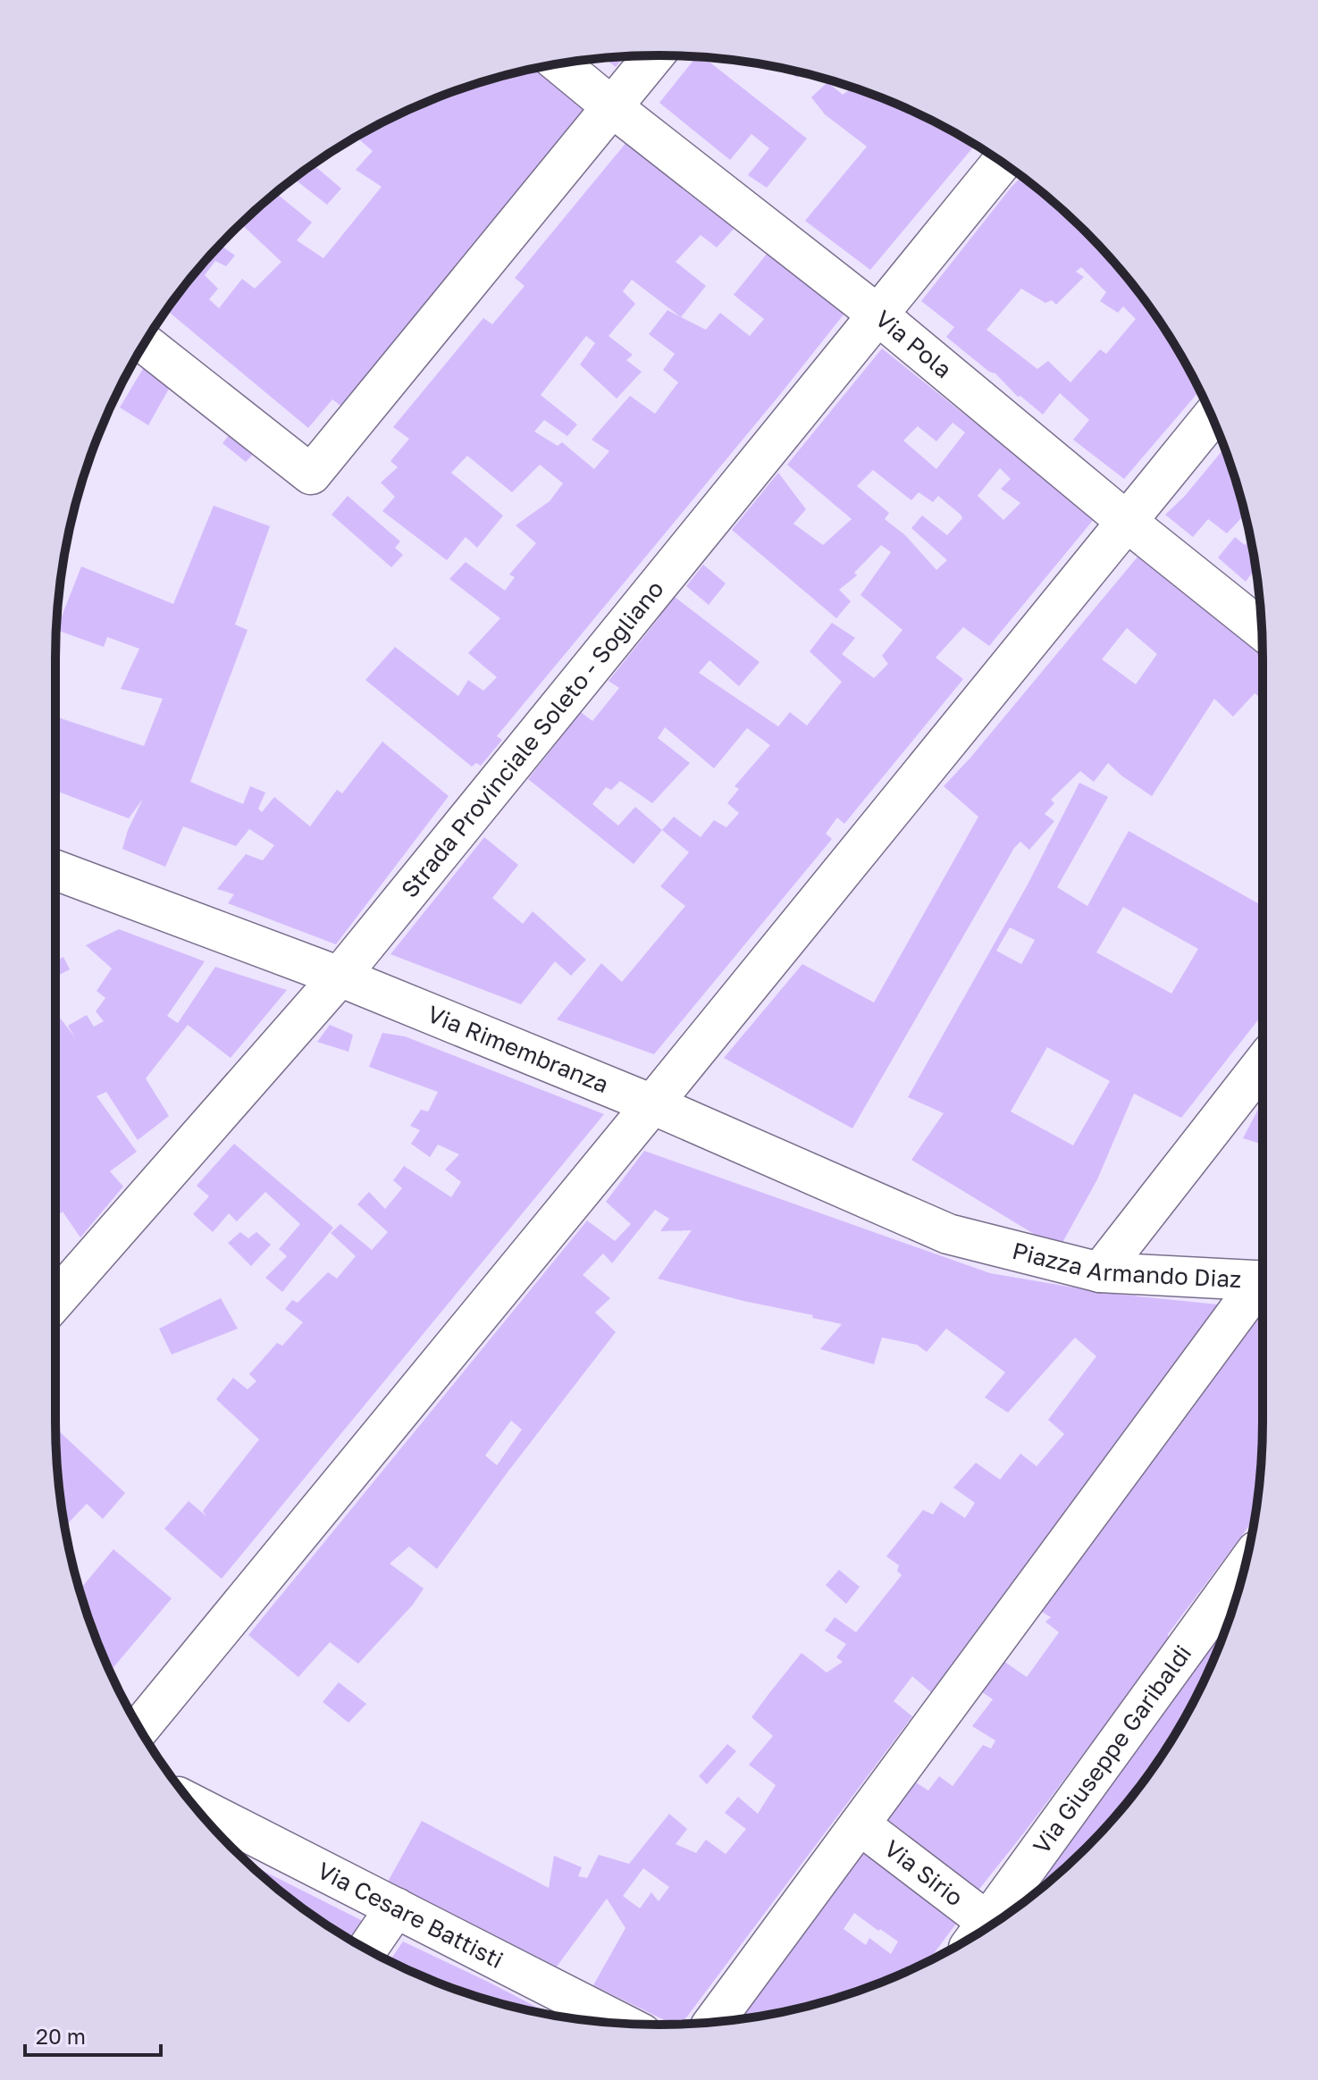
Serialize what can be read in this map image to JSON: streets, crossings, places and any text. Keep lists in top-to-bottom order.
{
  "streets": {
    "street": [
      "Via Pola",
      "Strada Provinciale Soleto - Sogliano",
      "Via Rimembranza",
      "Piazza Armando Diaz",
      "Via Giuseppe Garibaldi",
      "Via Sirio",
      "Via Cesare Battisti"
    ]
  },
  "crossings": [
    ["Via Pola", "Strada Provinciale Soleto - Sogliano"],
    ["Strada Provinciale Soleto - Sogliano", "Via Rimembranza"],
    ["Via Rimembranza", "Piazza Armando Diaz"]
  ],
  "scale_bar": "20 m"
}
